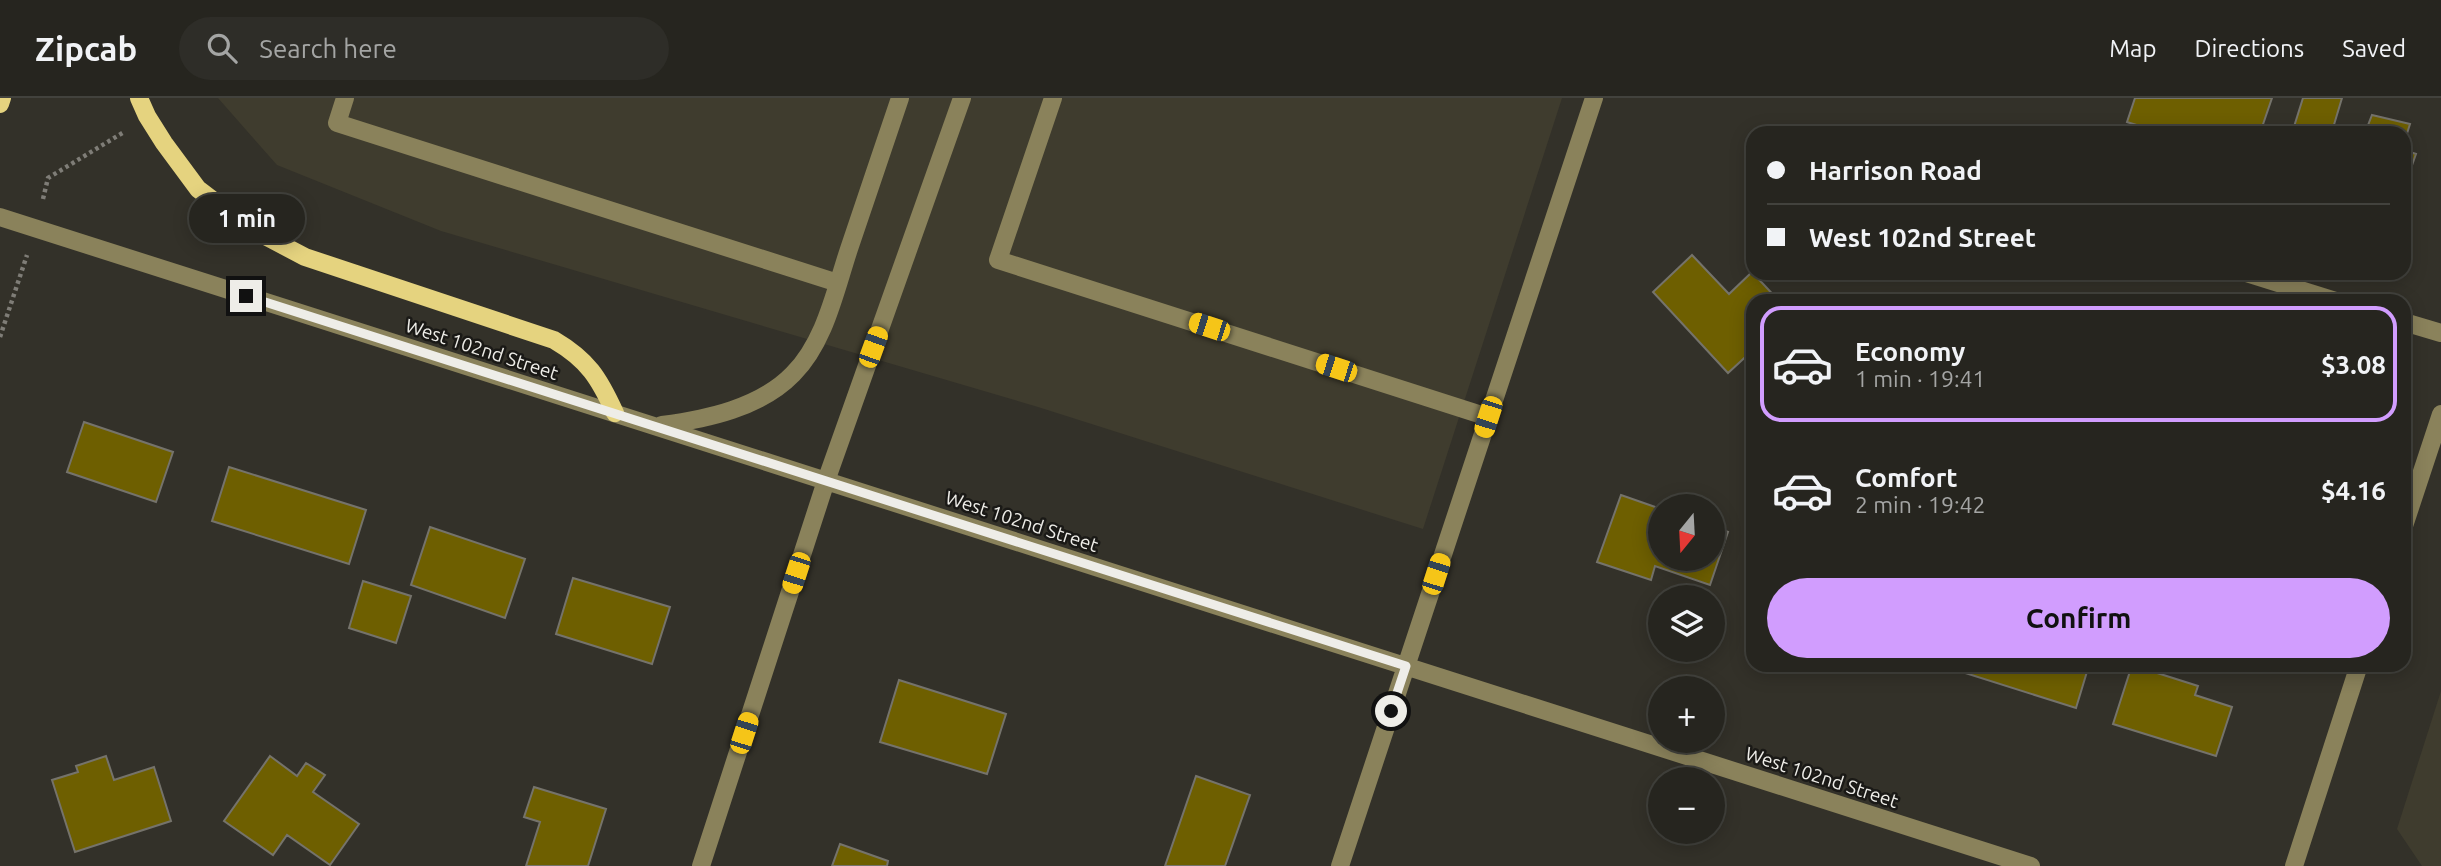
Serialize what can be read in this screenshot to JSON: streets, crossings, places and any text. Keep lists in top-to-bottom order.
{
  "streets": {
    "street": ["West 102nd Street"]
  },
  "north": "bottom",
  "page": {
    "header": "Zipcab",
    "search": "Search here",
    "nav": ["Map", "Directions", "Saved"],
    "banner": ["Harrison Road", "West 102nd Street"],
    "bubble": "1 min",
    "list": [
      {
        "name": "Economy",
        "note": "1 min · 19:41",
        "value": "$3.08"
      },
      {
        "name": "Comfort",
        "note": "2 min · 19:42",
        "value": "$4.16"
      }
    ],
    "map_buttons": ["+", "−"],
    "buttons": "Confirm"
  }
}
